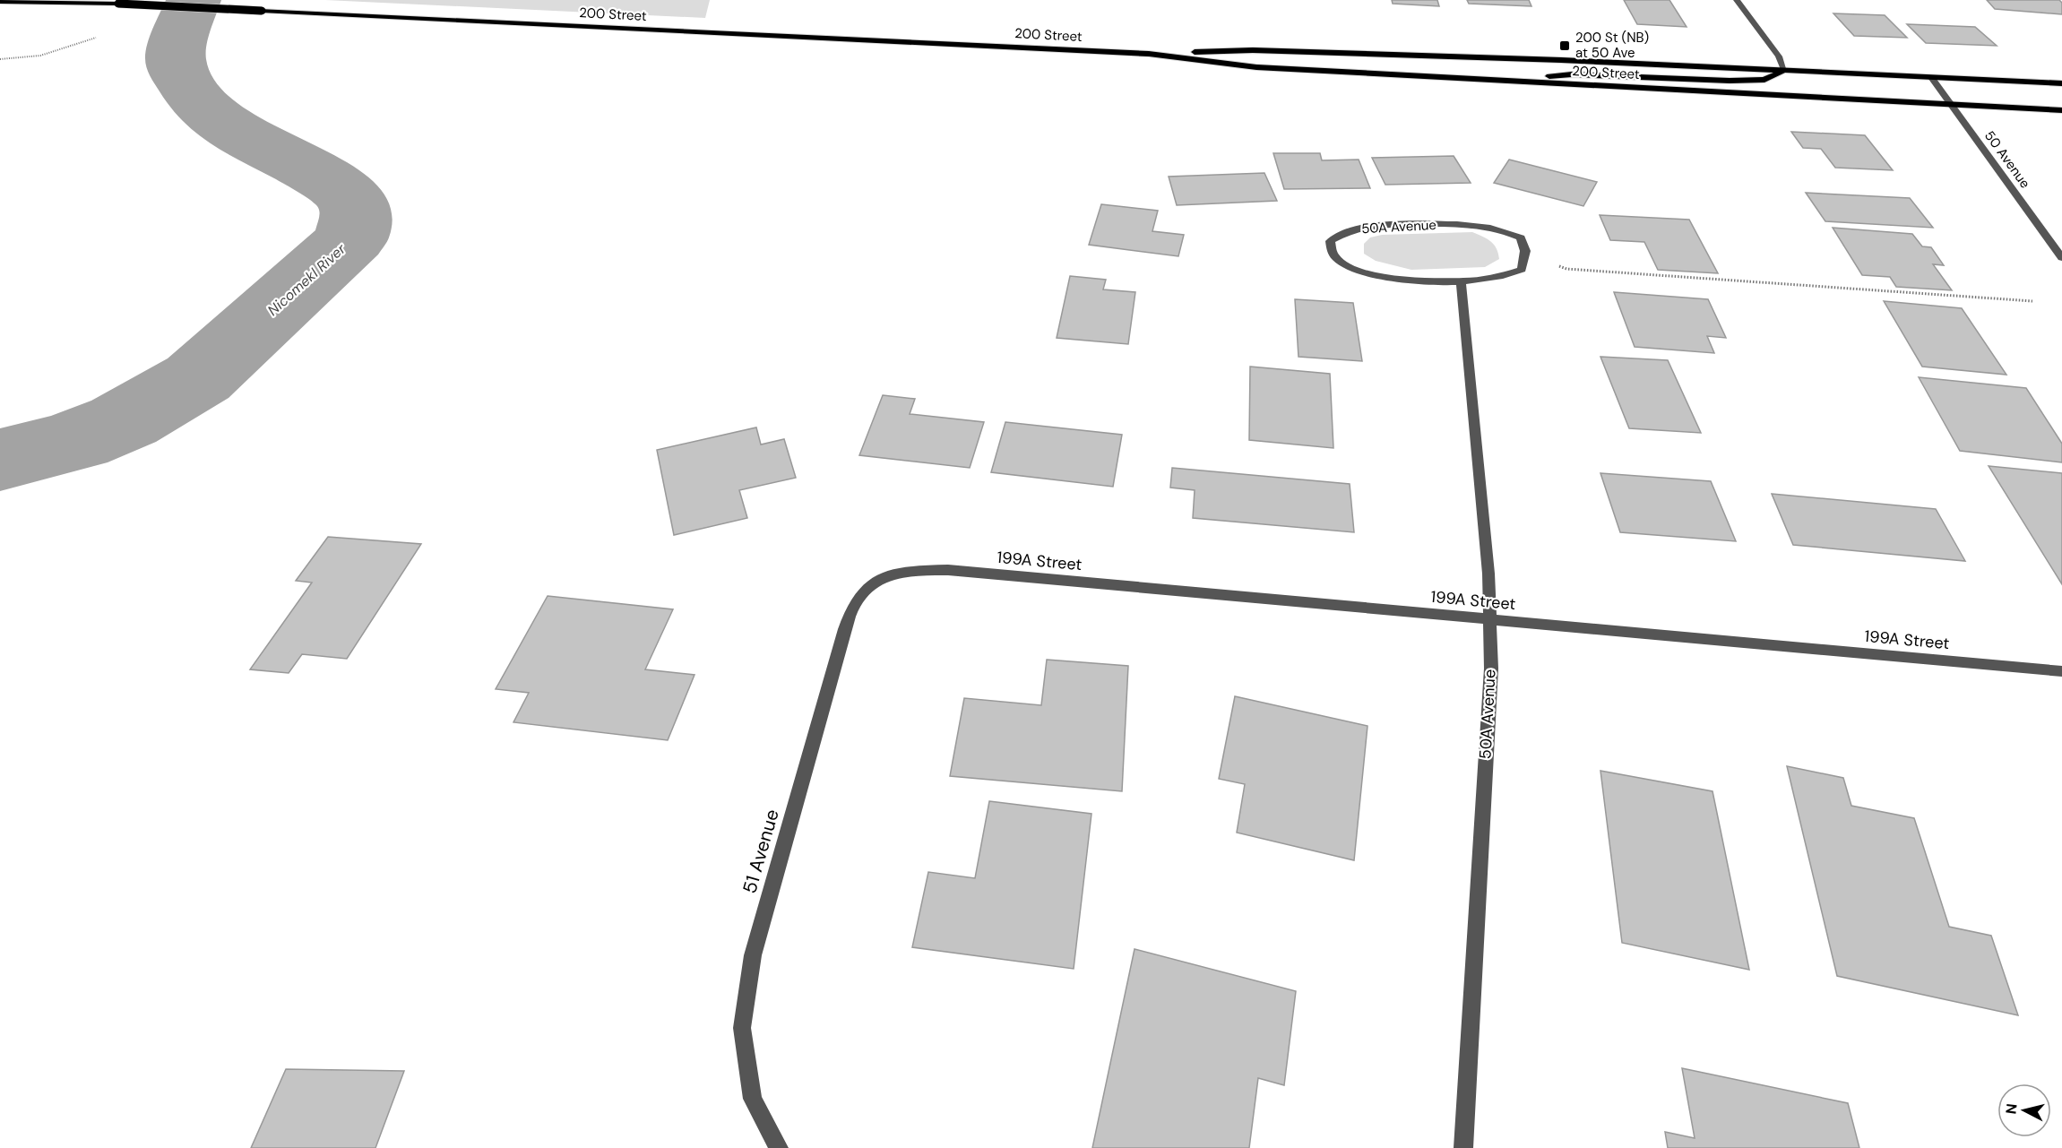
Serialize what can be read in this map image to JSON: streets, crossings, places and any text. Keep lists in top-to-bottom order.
{
  "streets": {
    "main road": ["200 Street"],
    "street": [
      "50 Avenue",
      "50A Avenue",
      "199A Street",
      "51 Avenue"
    ]
  },
  "crossings": [
    ["200 Street", "50 Avenue"],
    ["50A Avenue", "199A Street"],
    ["199A Street", "51 Avenue"]
  ],
  "water": ["Nicomekl River"],
  "places": {
    "transit": ["200 St (NB) at 50 Ave"]
  },
  "north": "left"
}
